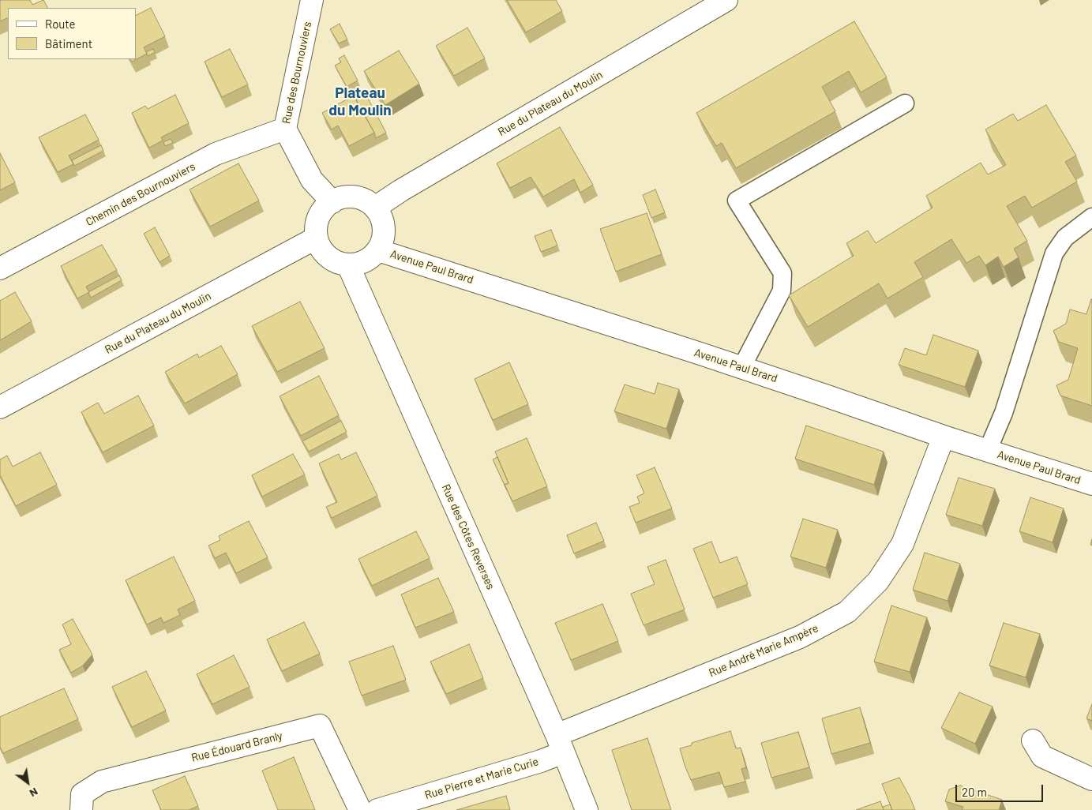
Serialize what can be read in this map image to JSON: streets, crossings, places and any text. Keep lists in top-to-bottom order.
{
  "streets": {
    "street": [
      "Rue des Bournouviers",
      "Rue du Plateau du Moulin",
      "Chemin des Bournouviers",
      "Avenue Paul Brard",
      "Rue des Côtes Reverses",
      "Rue André Marie Ampère",
      "Rue Édouard Branly",
      "Rue Pierre et Marie Curie"
    ]
  },
  "crossings": [
    ["Rue des Bournouviers", "Rue du Plateau du Moulin"],
    ["Rue des Bournouviers", "Chemin des Bournouviers"],
    ["Rue des Bournouviers", "Avenue Paul Brard"],
    ["Rue des Bournouviers", "Rue des Côtes Reverses"],
    ["Rue du Plateau du Moulin", "Avenue Paul Brard"],
    ["Rue du Plateau du Moulin", "Rue des Côtes Reverses"],
    ["Avenue Paul Brard", "Rue des Côtes Reverses"],
    ["Avenue Paul Brard", "Rue André Marie Ampère"],
    ["Rue des Côtes Reverses", "Rue André Marie Ampère"],
    ["Rue des Côtes Reverses", "Rue Pierre et Marie Curie"],
    ["Rue André Marie Ampère", "Rue Pierre et Marie Curie"]
  ],
  "districts": ["Plateau du Moulin"],
  "legend": ["Route", "Bâtiment"],
  "scale_bar": "20 m",
  "north": "bottom right"
}
